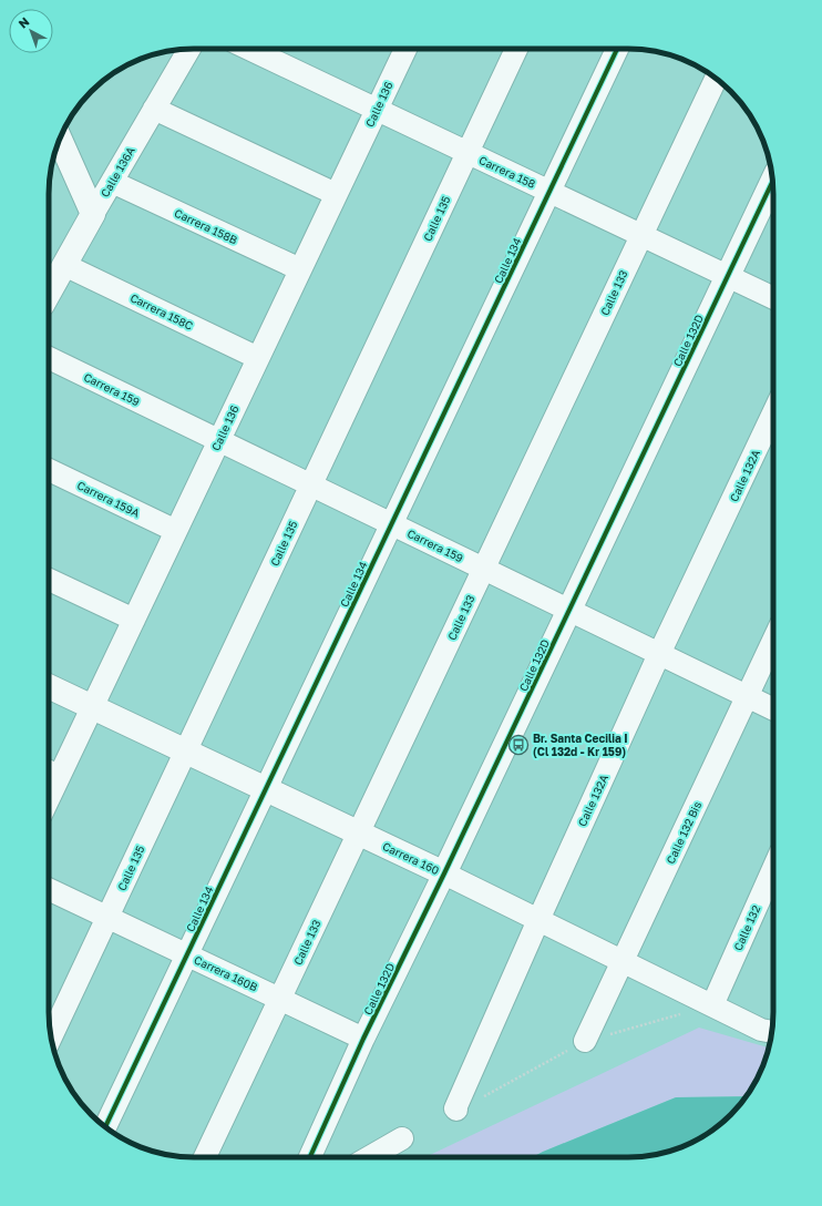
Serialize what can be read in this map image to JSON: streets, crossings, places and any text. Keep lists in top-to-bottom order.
{
  "streets": {
    "street": [
      "Calle 136",
      "Calle 136A",
      "Carrera 158",
      "Calle 135",
      "Carrera 158B",
      "Calle 134",
      "Calle 133",
      "Carrera 158C",
      "Calle 132D",
      "Carrera 159",
      "Calle 132A",
      "Carrera 159A",
      "Calle 132 Bis",
      "Carrera 160",
      "Calle 132",
      "Carrera 160B"
    ]
  },
  "crossings": [
    ["Calle 136", "Carrera 158"],
    ["Calle 136", "Carrera 158B"],
    ["Calle 136", "Carrera 158C"],
    ["Calle 136", "Carrera 159"],
    ["Calle 136", "Carrera 159A"],
    ["Calle 136", "Carrera 160"],
    ["Calle 136A", "Carrera 158B"],
    ["Calle 136A", "Carrera 158C"],
    ["Carrera 158", "Calle 135"],
    ["Carrera 158", "Calle 134"],
    ["Carrera 158", "Calle 133"],
    ["Carrera 158", "Calle 132D"],
    ["Calle 135", "Carrera 159"],
    ["Calle 135", "Carrera 160"],
    ["Calle 135", "Carrera 160B"],
    ["Calle 134", "Carrera 159"],
    ["Calle 134", "Carrera 160"],
    ["Calle 134", "Carrera 160B"],
    ["Calle 133", "Carrera 159"],
    ["Calle 133", "Carrera 160"],
    ["Calle 133", "Carrera 160B"],
    ["Calle 132D", "Carrera 159"],
    ["Calle 132D", "Carrera 160"],
    ["Calle 132D", "Carrera 160B"],
    ["Carrera 159", "Calle 132A"],
    ["Carrera 159", "Calle 132 Bis"],
    ["Calle 132A", "Carrera 160"],
    ["Calle 132 Bis", "Carrera 160"],
    ["Carrera 160", "Calle 132"]
  ],
  "places": {
    "bus stop": ["Br. Santa Cecilia I (Cl 132d - Kr 159)"]
  },
  "north": "top left"
}
